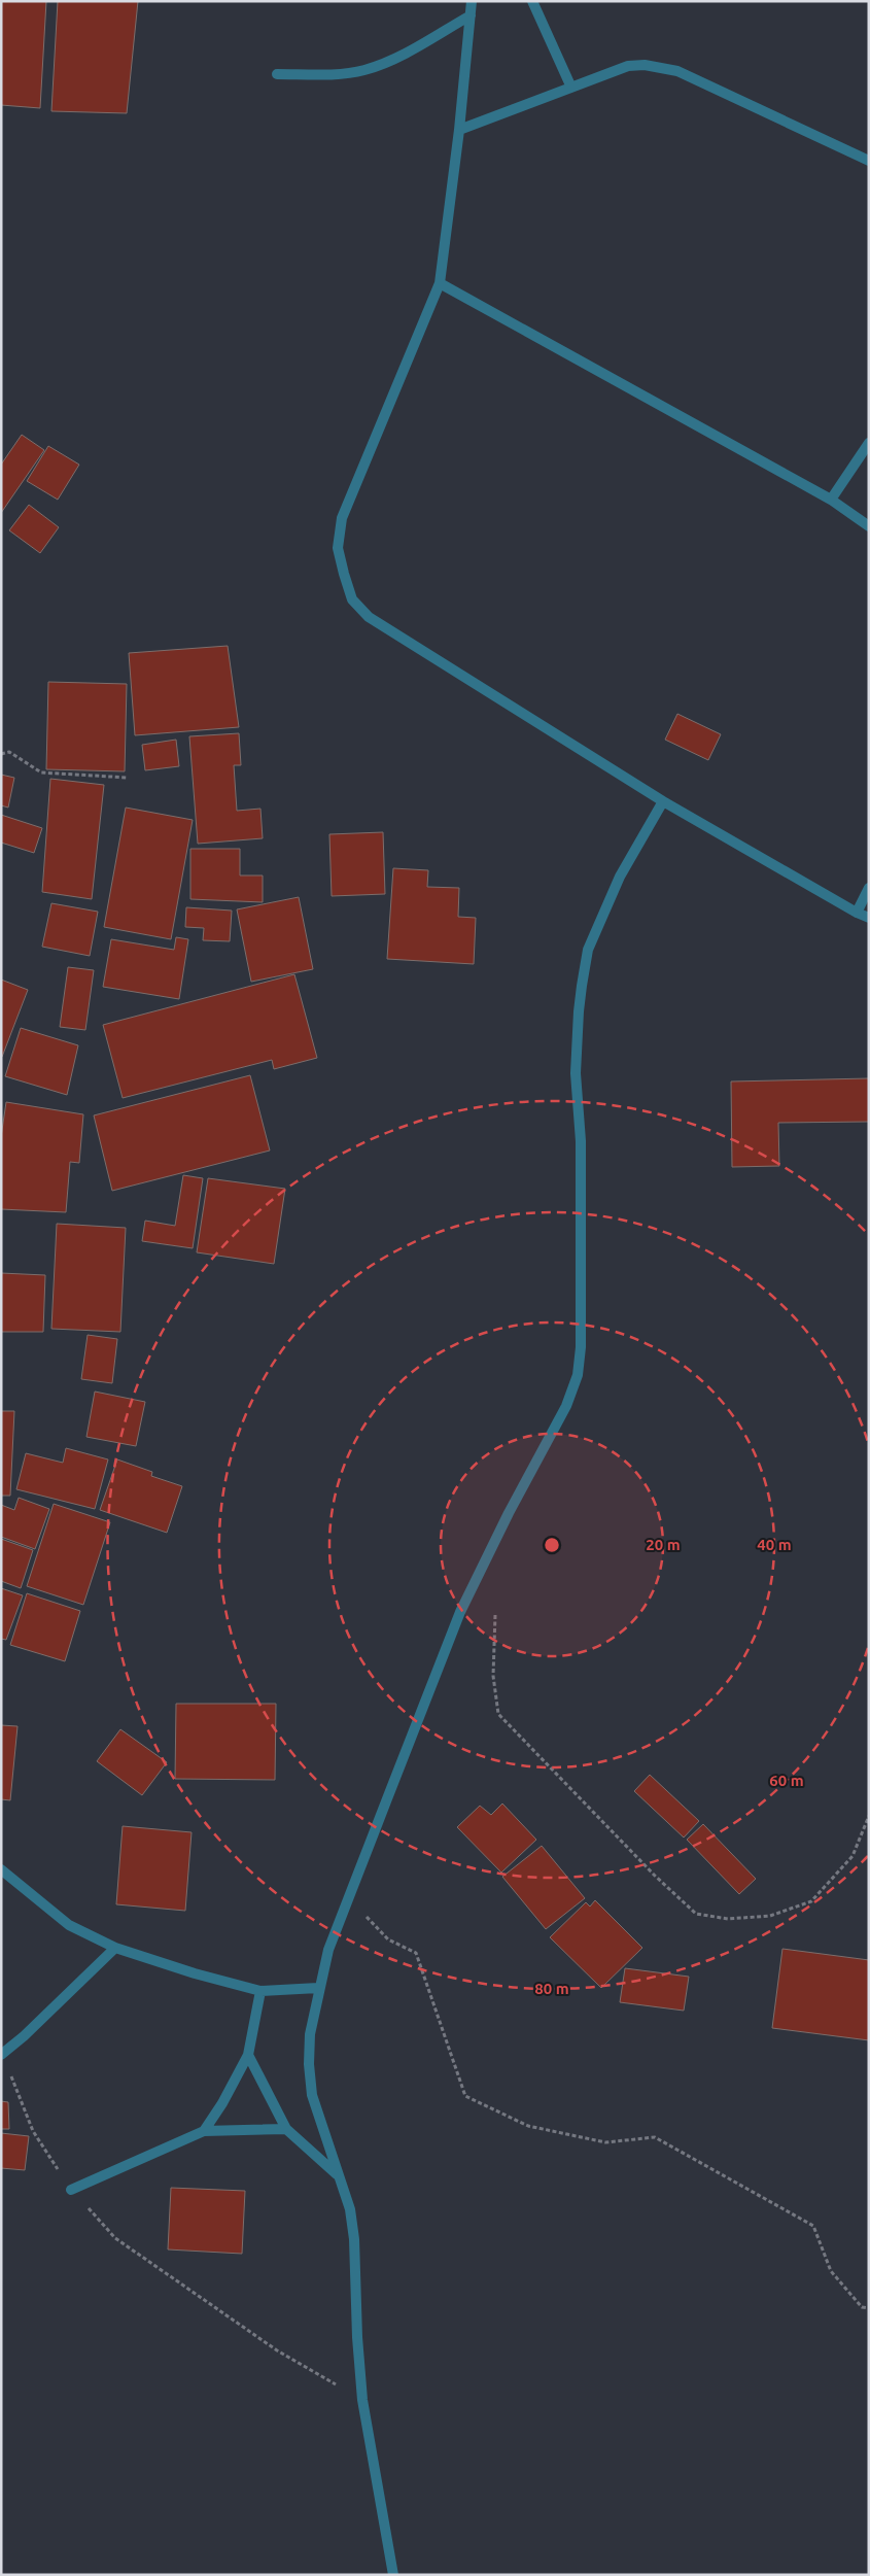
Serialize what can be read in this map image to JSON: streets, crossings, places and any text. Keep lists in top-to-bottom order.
{
  "rings": [
    "20 m",
    "40 m",
    "60 m",
    "80 m"
  ]
}
